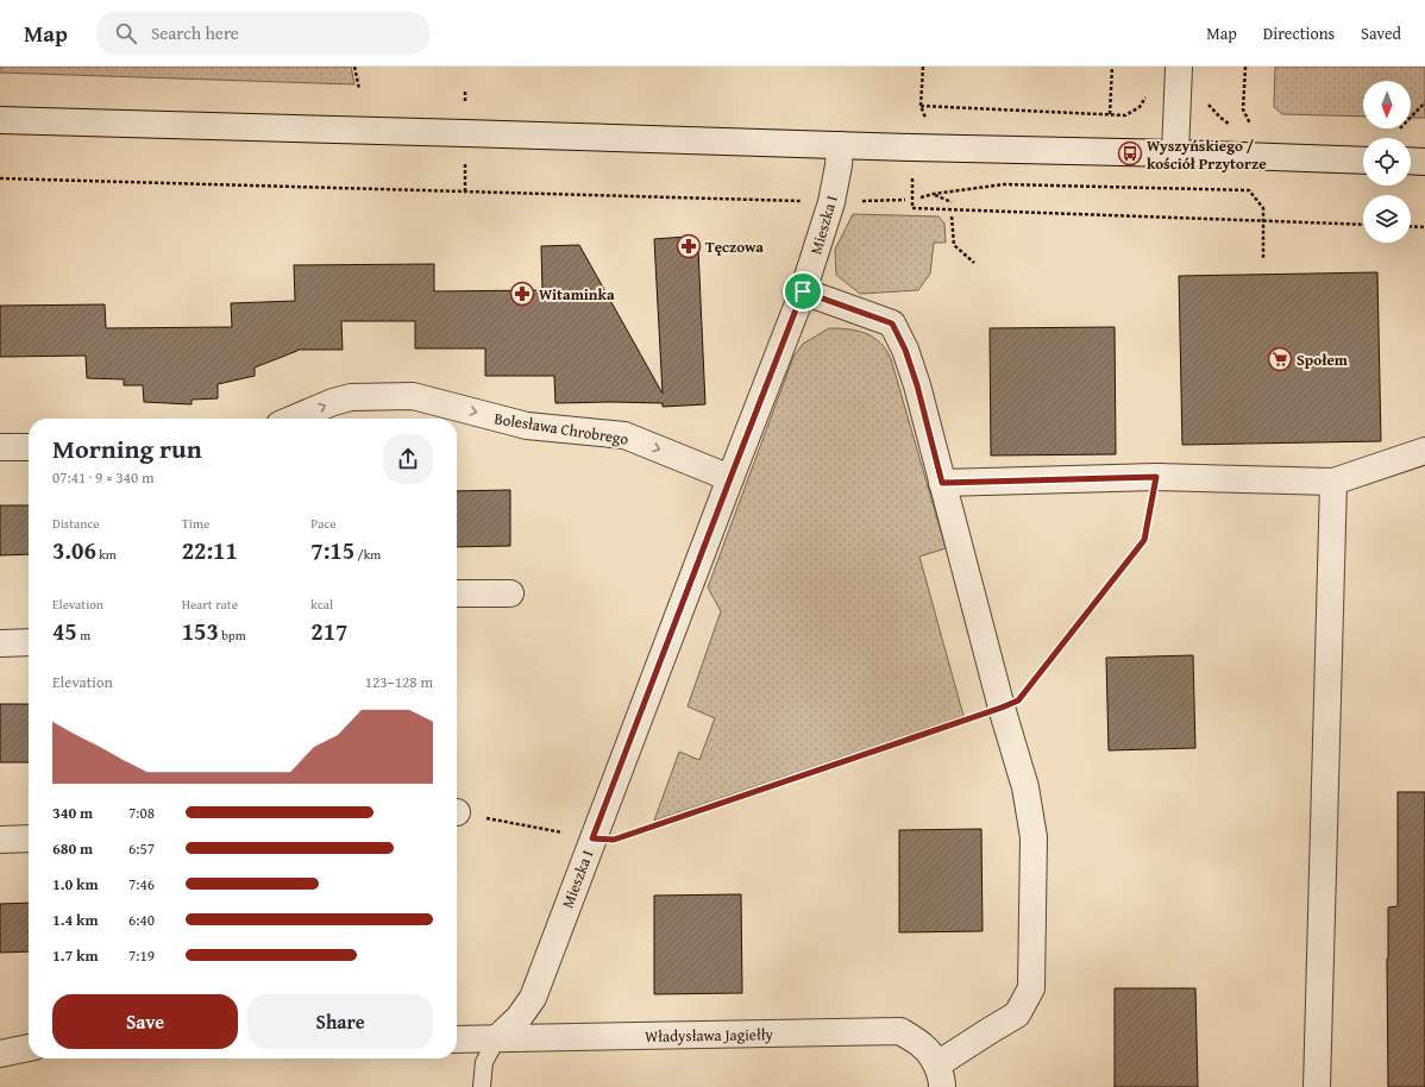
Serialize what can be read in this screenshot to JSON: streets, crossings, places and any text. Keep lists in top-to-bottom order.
{
  "streets": {
    "street": ["Mieszka I", "Bolesława Chrobrego", "Władysława Jagiełły"]
  },
  "crossings": [
    ["Mieszka I", "Bolesława Chrobrego"],
    ["Mieszka I", "Władysława Jagiełły"]
  ],
  "one_way": ["Bolesława Chrobrego"],
  "places": {
    "bus stop": ["Wyszyńskiego / kościół Przytorze"],
    "pharmacy": ["Tęczowa", "Witaminka"],
    "supermarket": ["Społem"]
  },
  "north": "bottom",
  "page": {
    "header": "Map",
    "search": "Search here",
    "nav": ["Map", "Directions", "Saved"],
    "heading": ["Morning run", "07:41 · 9 × 340 m"],
    "stats": [
      ["Distance", "3.06 km"],
      ["Time", "22:11"],
      ["Pace", "7:15 /km"],
      ["Elevation", "45 m"],
      ["Heart rate", "153 bpm"],
      ["kcal", "217"]
    ],
    "chart": ["Elevation", "123–128 m"],
    "list": [
      {
        "name": "340 m",
        "note": "7:08"
      },
      {
        "name": "680 m",
        "note": "6:57"
      },
      {
        "name": "1.0 km",
        "note": "7:46"
      },
      {
        "name": "1.4 km",
        "note": "6:40"
      },
      {
        "name": "1.7 km",
        "note": "7:19"
      }
    ],
    "buttons": ["Save", "Share"]
  }
}
